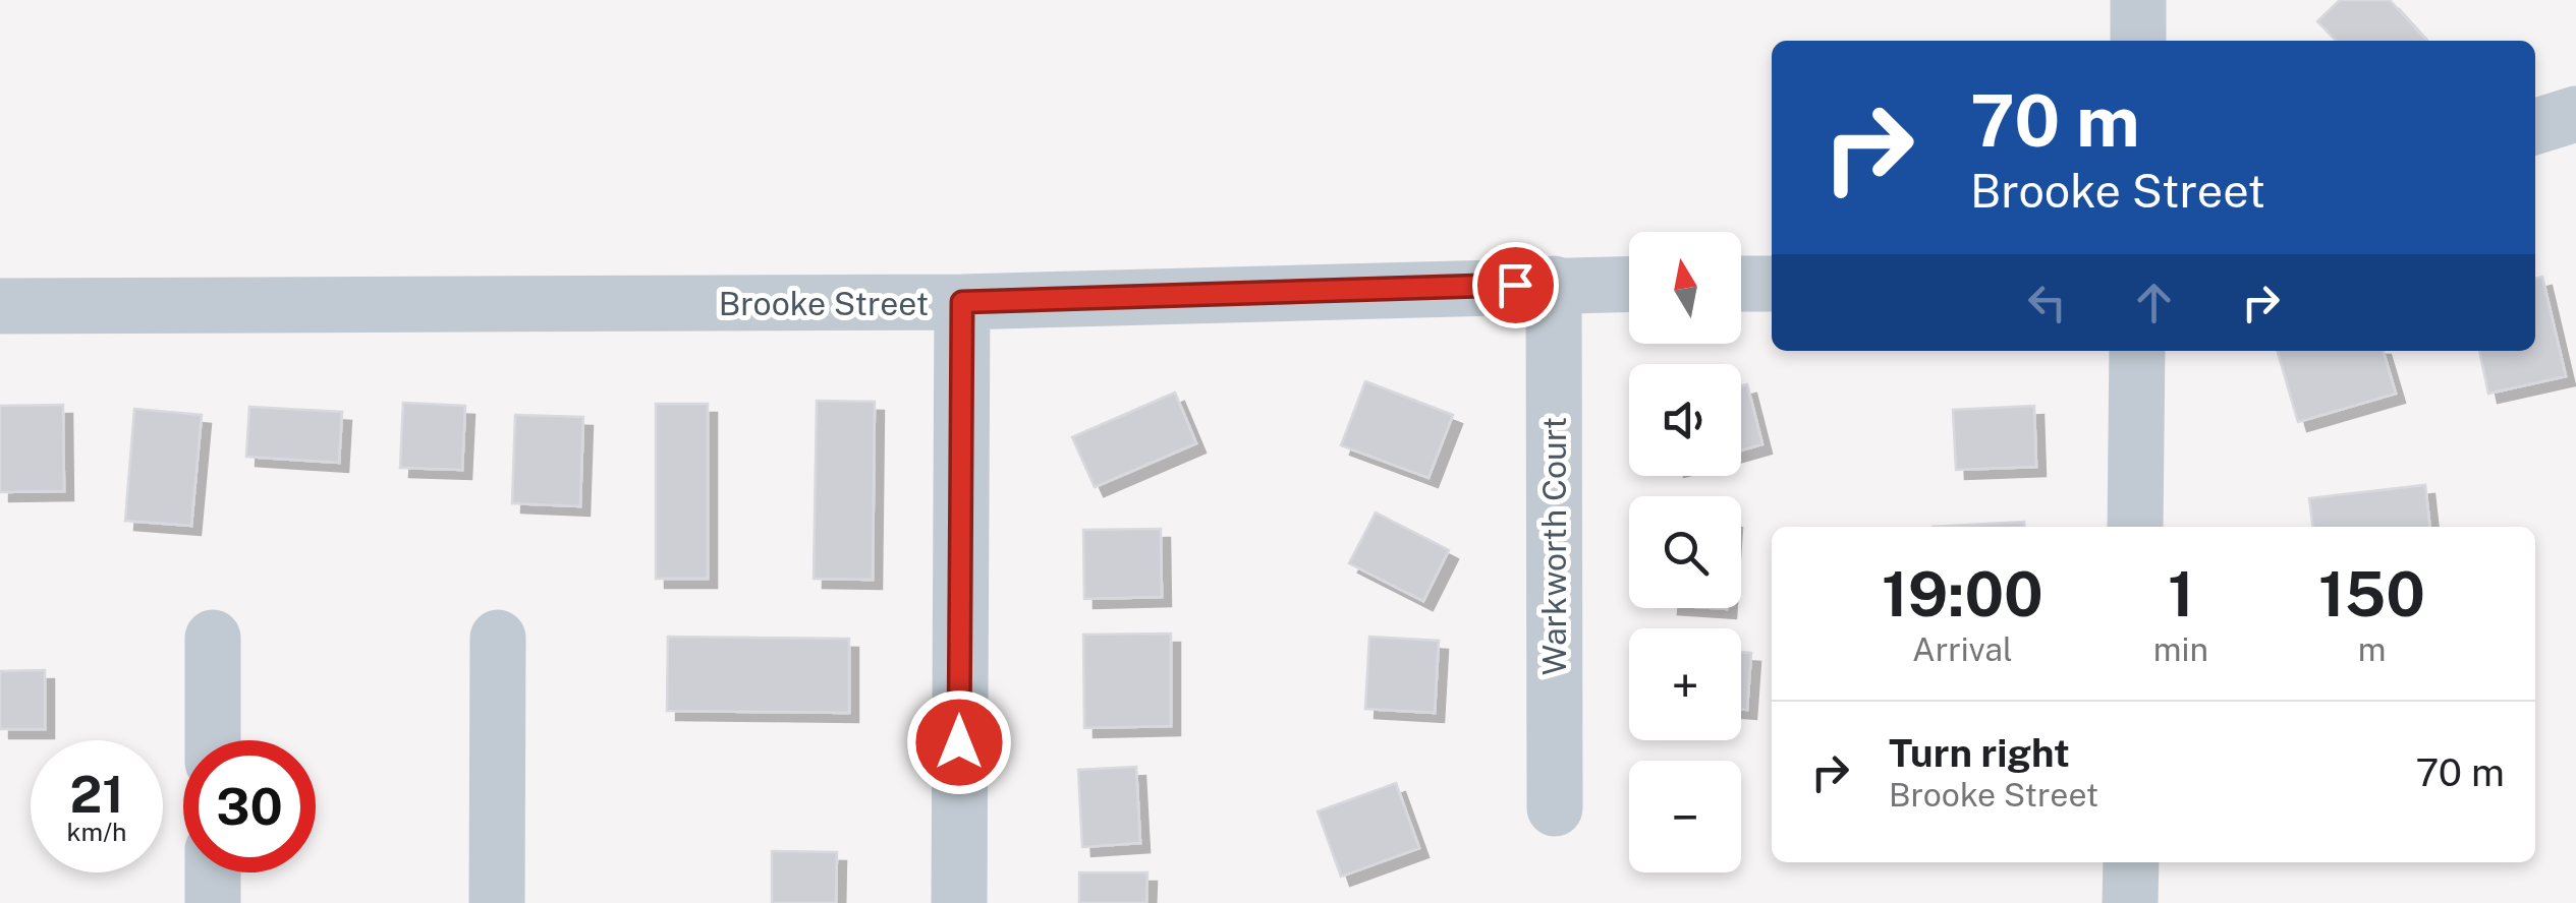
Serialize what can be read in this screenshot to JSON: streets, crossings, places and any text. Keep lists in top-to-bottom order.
{
  "streets": {
    "street": ["Brooke Street", "Warkworth Court"]
  },
  "crossings": [
    ["Brooke Street", "Warkworth Court"]
  ],
  "north": "top",
  "page": {
    "turn": ["70 m", "Brooke Street"],
    "map_buttons": ["+", "−"],
    "eta": [
      "19:00",
      "Arrival",
      "1",
      "min",
      "150",
      "m"
    ],
    "list": [
      {
        "name": "Turn right",
        "note": "Brooke Street",
        "value": "70 m"
      }
    ],
    "speed": "21 km/h",
    "limit": "30"
  }
}
